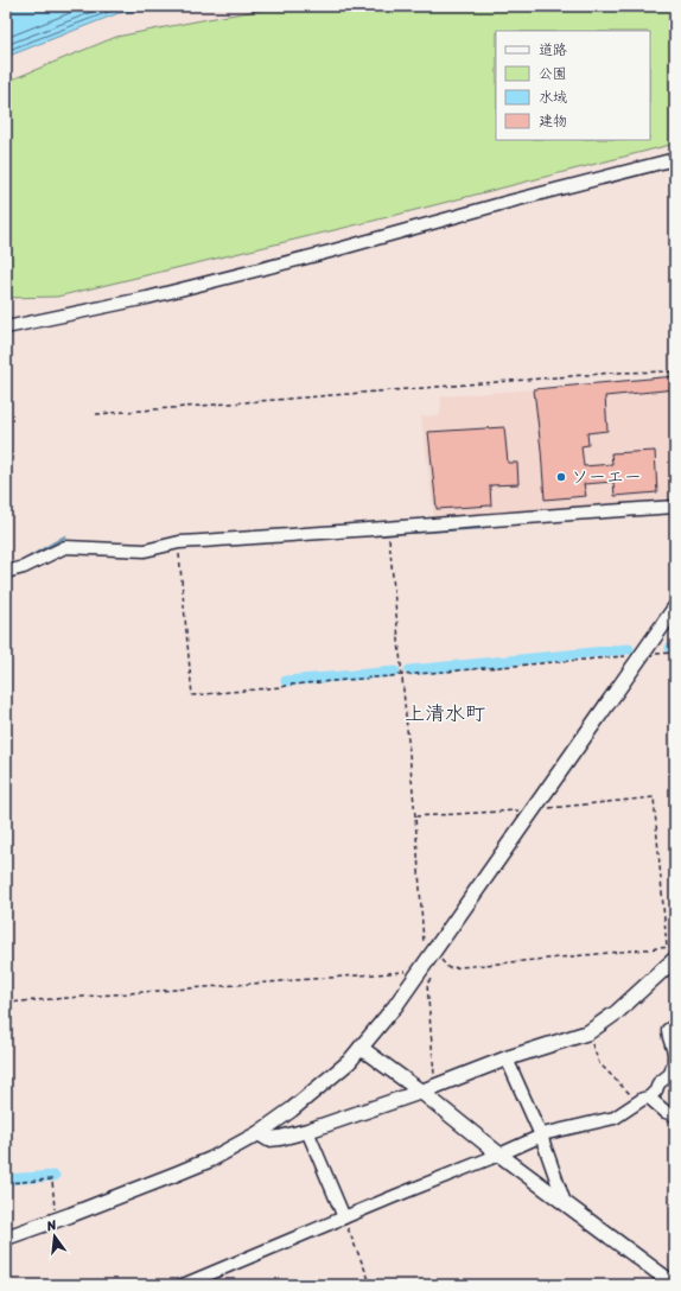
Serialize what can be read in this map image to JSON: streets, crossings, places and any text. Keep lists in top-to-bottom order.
{
  "districts": ["上清水町"],
  "places": ["ソーエー"],
  "legend": [
    "道路",
    "公園",
    "水域",
    "建物"
  ],
  "north": "top"
}
